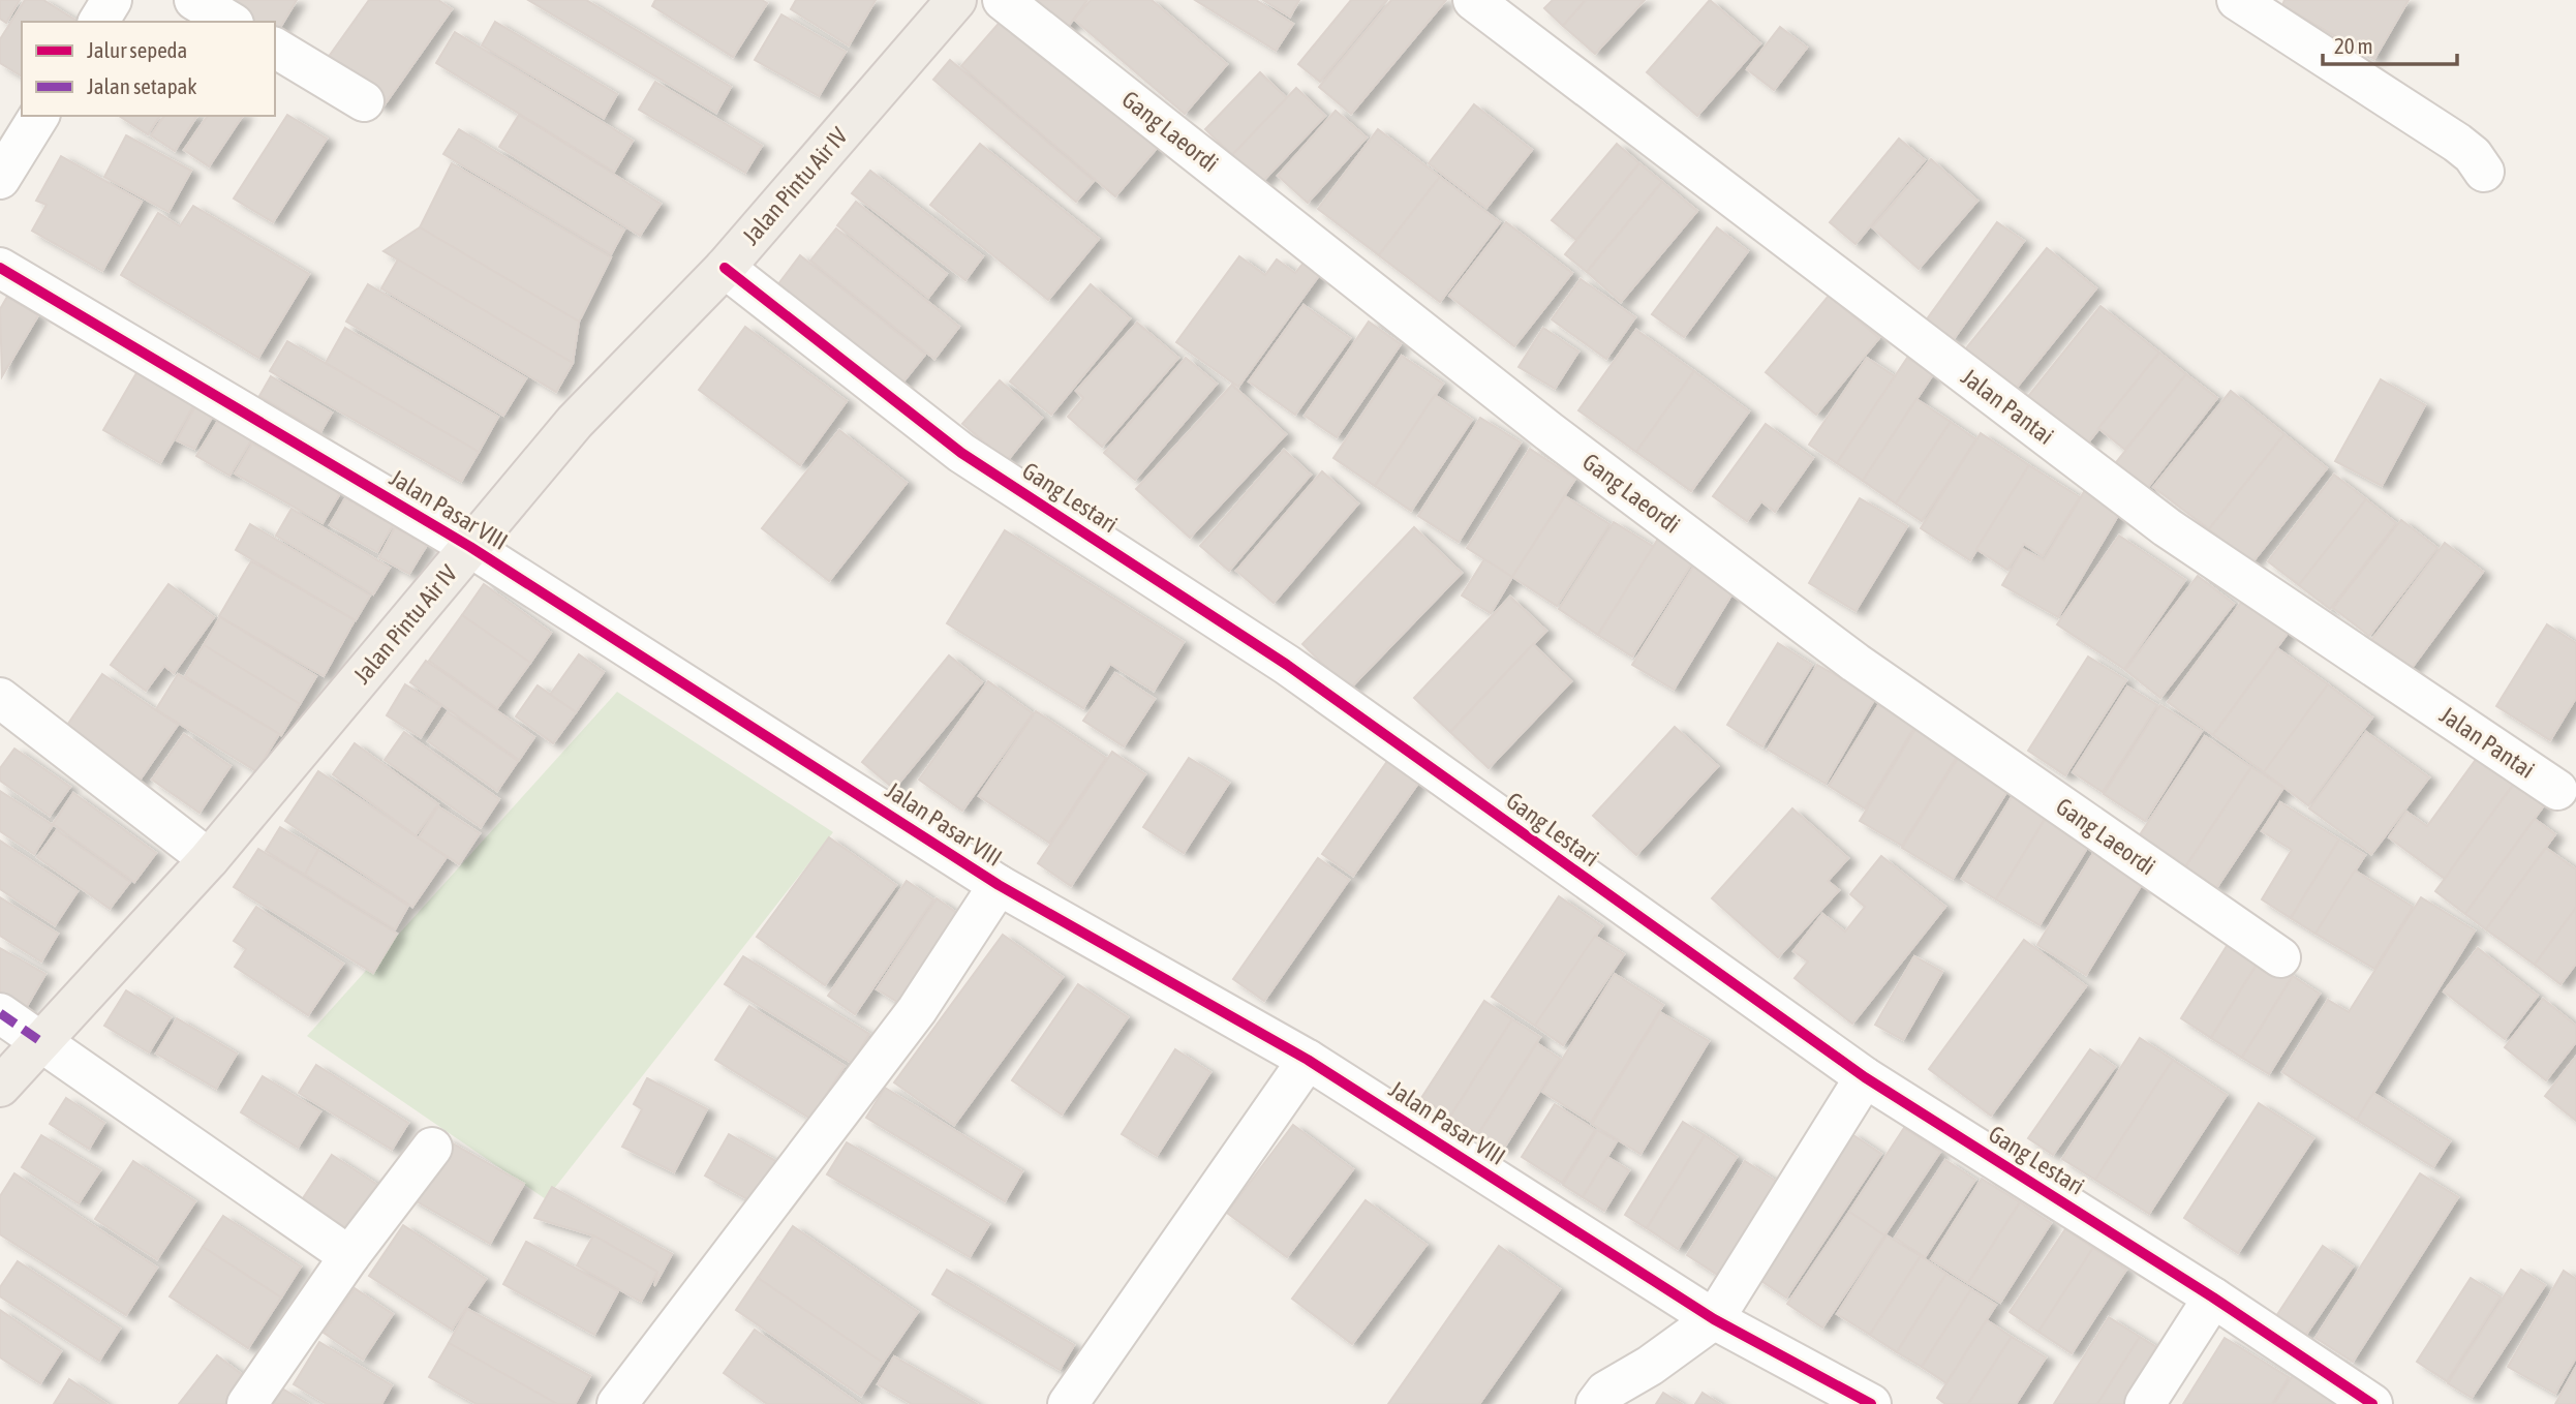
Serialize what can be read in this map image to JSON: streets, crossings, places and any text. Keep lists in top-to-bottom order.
{
  "streets": {
    "main road": ["Jalan Pintu Air IV"],
    "street": [
      "Gang Laeordi",
      "Jalan Pantai",
      "Gang Lestari",
      "Jalan Pasar VIII"
    ]
  },
  "crossings": [
    ["Jalan Pintu Air IV", "Gang Lestari"],
    ["Jalan Pintu Air IV", "Jalan Pasar VIII"]
  ],
  "legend": ["Jalur sepeda", "Jalan setapak"],
  "scale_bar": "20 m"
}
